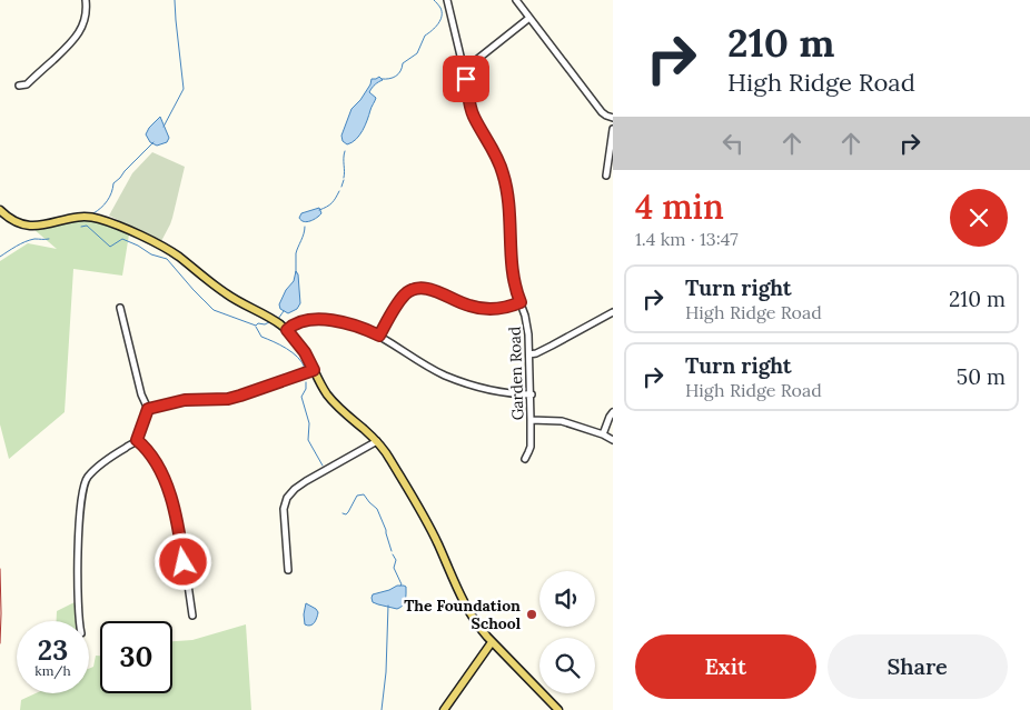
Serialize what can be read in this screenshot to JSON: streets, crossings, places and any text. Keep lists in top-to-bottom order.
{
  "streets": {
    "street": ["Garden Road"]
  },
  "places": ["The Foundation School"],
  "page": {
    "turn": ["210 m", "High Ridge Road"],
    "heading": ["4 min", "1.4 km · 13:47"],
    "list": [
      {
        "name": "Turn right",
        "note": "High Ridge Road",
        "value": "210 m"
      },
      {
        "name": "Turn right",
        "note": "High Ridge Road",
        "value": "50 m"
      }
    ],
    "speed": "23 km/h",
    "limit": "30",
    "buttons": ["Exit", "Share"]
  }
}
